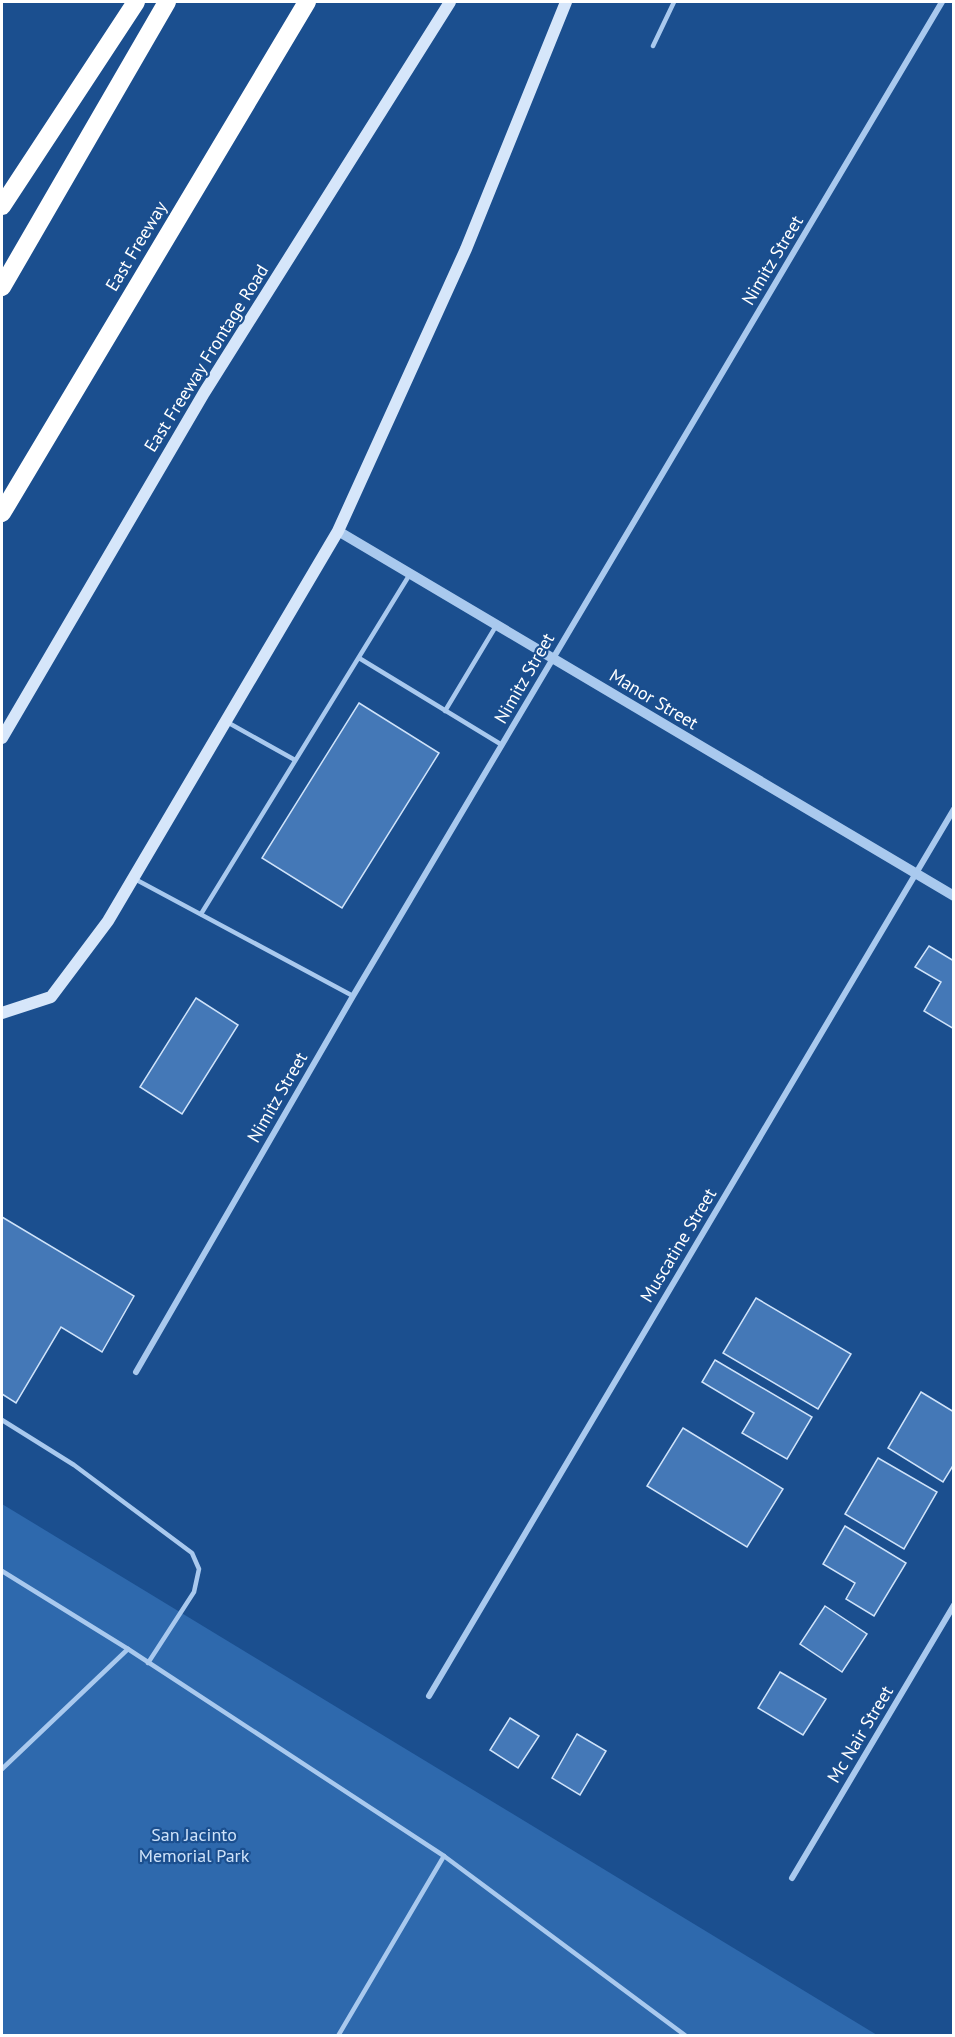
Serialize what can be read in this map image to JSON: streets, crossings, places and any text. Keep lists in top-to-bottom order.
{
  "streets": {
    "highway": ["East Freeway"],
    "main road": ["East Freeway Frontage Road"],
    "street": [
      "Nimitz Street",
      "Manor Street",
      "Muscatine Street",
      "Mc Nair Street"
    ]
  },
  "crossings": [
    ["Nimitz Street", "Manor Street"],
    ["Manor Street", "Muscatine Street"]
  ],
  "parks": ["San Jacinto Memorial Park"]
}
